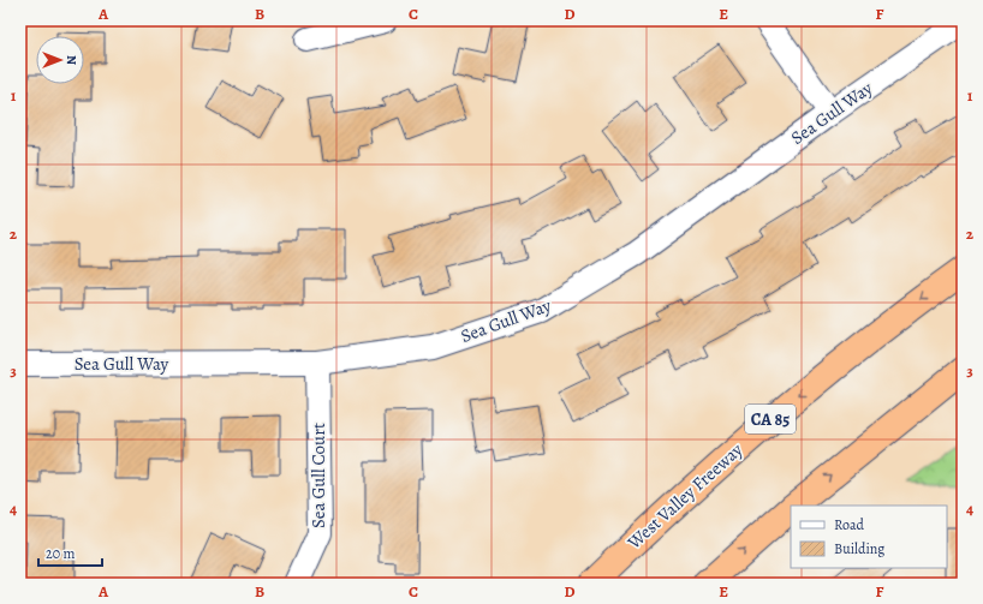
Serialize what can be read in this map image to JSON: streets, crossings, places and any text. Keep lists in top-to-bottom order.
{
  "streets": {
    "highway": ["CA 85", "West Valley Freeway"],
    "street": ["Sea Gull Way", "Sea Gull Court"]
  },
  "crossings": [
    ["Sea Gull Way", "Sea Gull Court"]
  ],
  "legend": ["Road", "Building"],
  "scale_bar": "20 m",
  "north": "right",
  "grid": {
    "columns": [
      "A",
      "B",
      "C",
      "D",
      "E",
      "F"
    ],
    "rows": [
      "1",
      "2",
      "3",
      "4"
    ]
  }
}
